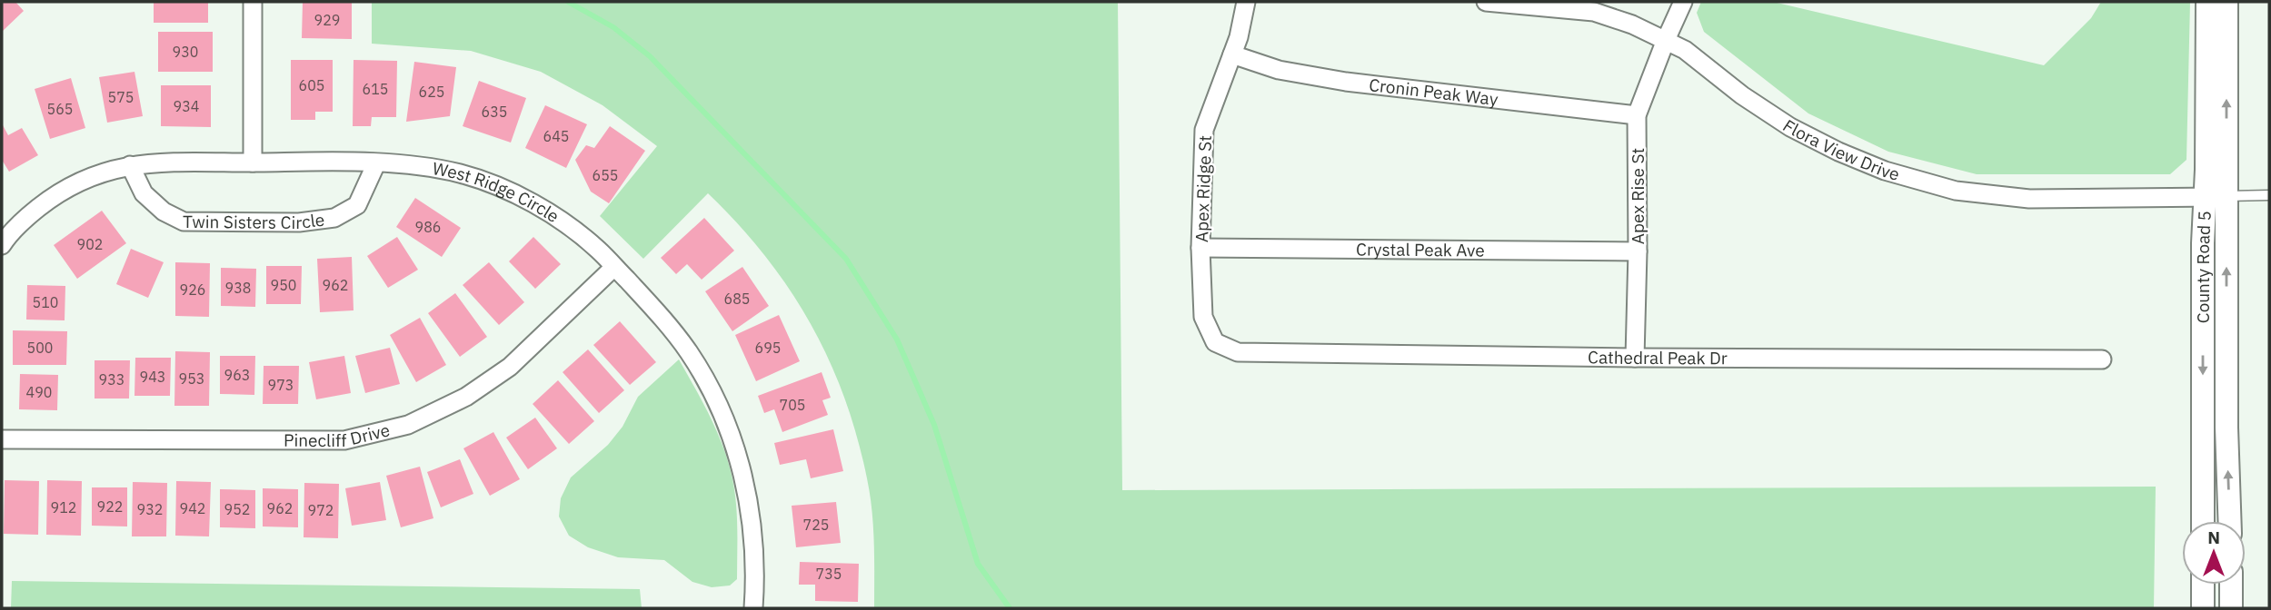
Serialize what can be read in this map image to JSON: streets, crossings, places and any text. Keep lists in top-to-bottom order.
{
  "streets": {
    "street": [
      "Cronin Peak Way",
      "Flora View Drive",
      "Apex Ridge St",
      "West Ridge Circle",
      "Apex Rise St",
      "Twin Sisters Circle",
      "Crystal Peak Ave",
      "County Road 5",
      "Cathedral Peak Dr",
      "Pinecliff Drive"
    ]
  },
  "crossings": [
    ["Cronin Peak Way", "Apex Ridge St"],
    ["Cronin Peak Way", "Apex Rise St"],
    ["Flora View Drive", "Apex Rise St"],
    ["Flora View Drive", "County Road 5"],
    ["Apex Ridge St", "Crystal Peak Ave"],
    ["Apex Ridge St", "Cathedral Peak Dr"],
    ["West Ridge Circle", "Twin Sisters Circle"],
    ["West Ridge Circle", "Pinecliff Drive"],
    ["Apex Rise St", "Crystal Peak Ave"],
    ["Apex Rise St", "Cathedral Peak Dr"]
  ],
  "house_numbers": [
    "929",
    "930",
    "605",
    "615",
    "625",
    "575",
    "934",
    "565",
    "635",
    "645",
    "655",
    "986",
    "902",
    "950",
    "962",
    "938",
    "926",
    "685",
    "510",
    "500",
    "695",
    "963",
    "943",
    "953",
    "933",
    "973",
    "490",
    "705",
    "922",
    "912",
    "942",
    "962",
    "932",
    "952",
    "972",
    "725",
    "735"
  ],
  "north": "top"
}
